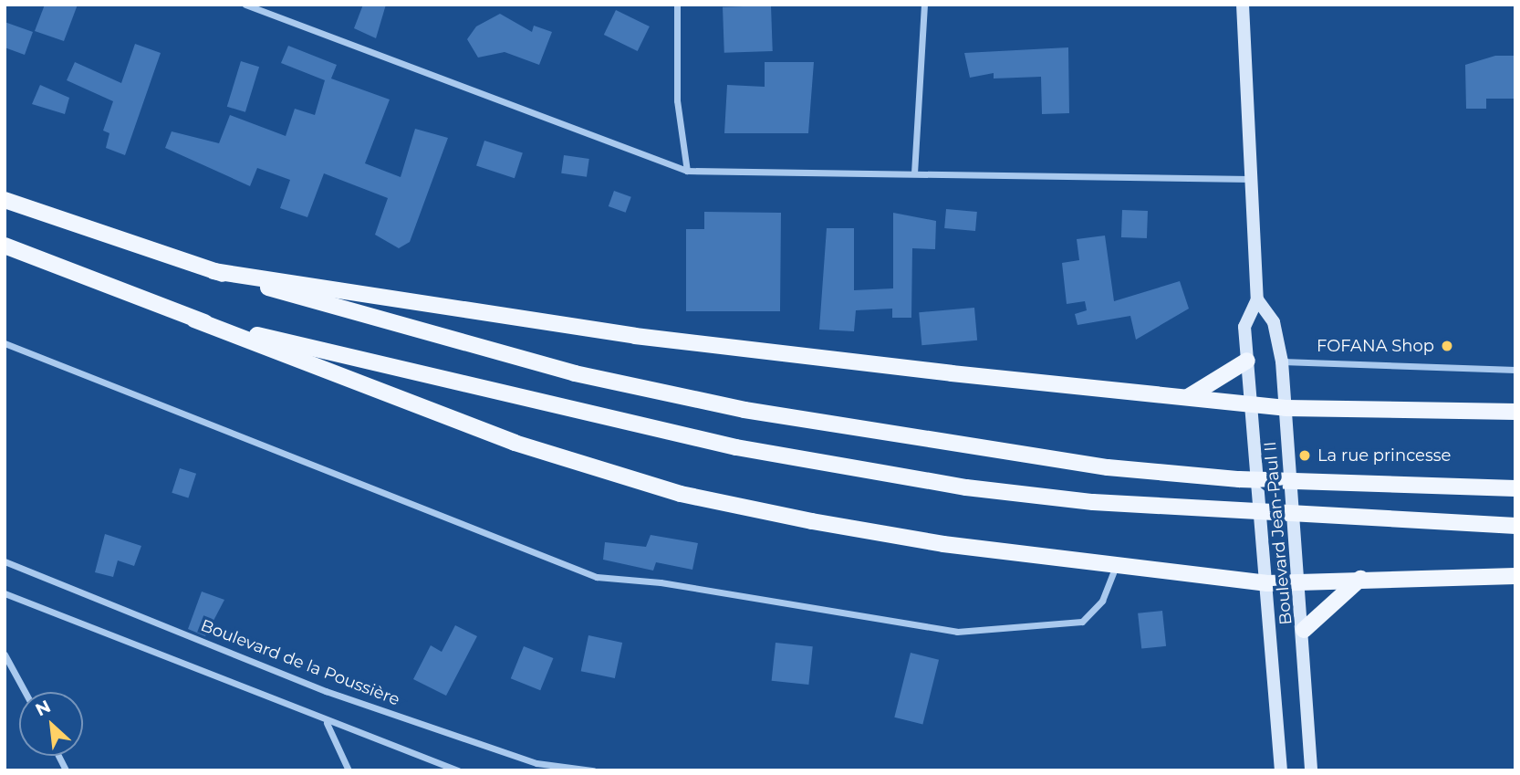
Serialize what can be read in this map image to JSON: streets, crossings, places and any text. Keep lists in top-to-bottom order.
{
  "streets": {
    "main road": ["Boulevard Jean-Paul II"],
    "street": ["Boulevard de la Poussière"]
  },
  "places": ["FOFANA Shop", "La rue princesse"],
  "north": "top left"
}
